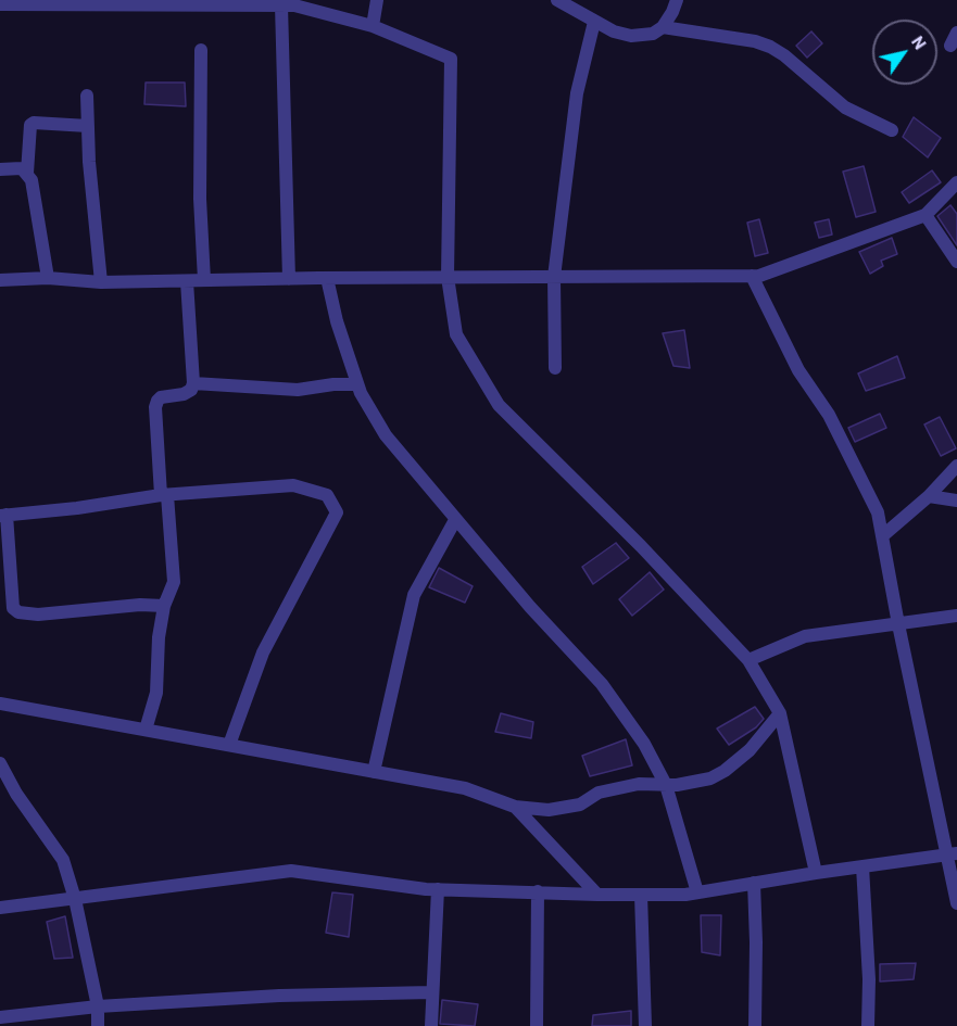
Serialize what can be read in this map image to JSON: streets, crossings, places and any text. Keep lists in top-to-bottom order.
{
  "north": "top right"
}
